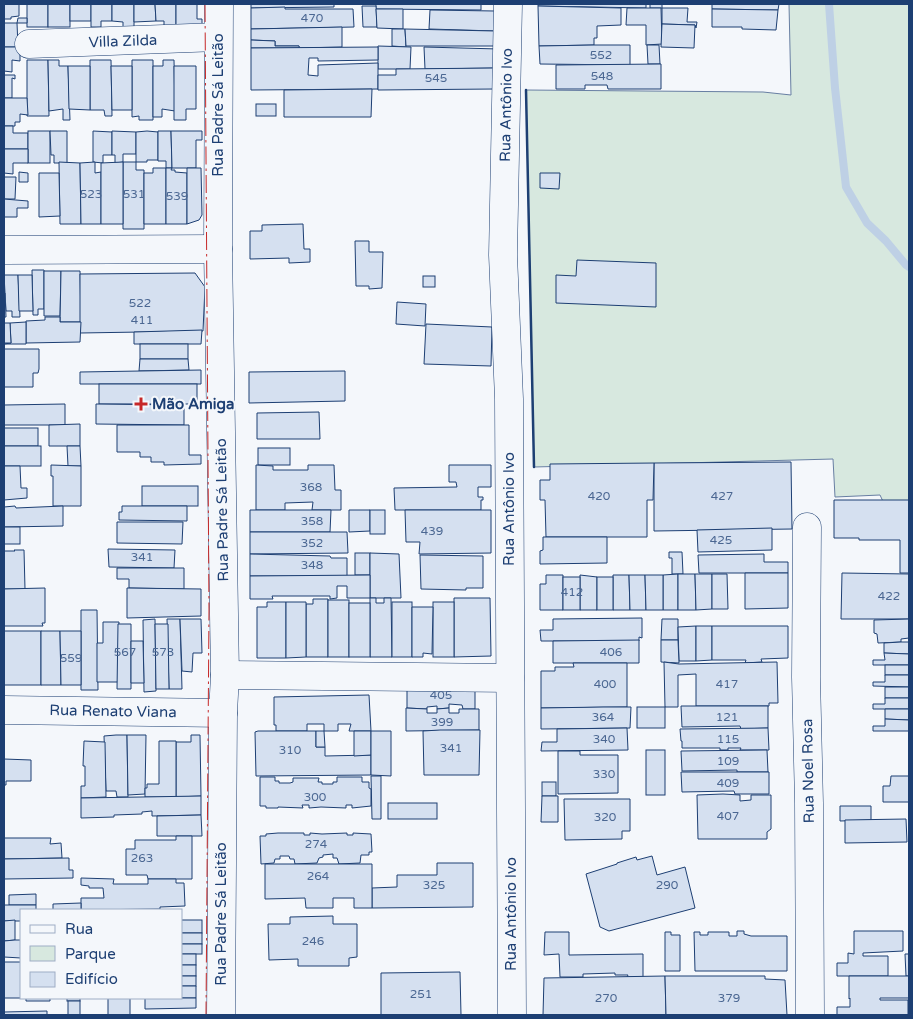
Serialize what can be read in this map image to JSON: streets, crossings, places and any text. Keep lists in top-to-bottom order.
{
  "streets": {
    "street": [
      "Villa Zilda",
      "Rua Padre Sá Leitão",
      "Rua Antônio Ivo",
      "Rua Renato Viana",
      "Rua Noel Rosa"
    ]
  },
  "crossings": [
    ["Villa Zilda", "Rua Padre Sá Leitão"],
    ["Rua Padre Sá Leitão", "Rua Renato Viana"]
  ],
  "places": {
    "health": ["Mão Amiga"]
  },
  "house_numbers": [
    "470",
    "552",
    "548",
    "545",
    "523",
    "531",
    "539",
    "522",
    "411",
    "368",
    "420",
    "427",
    "358",
    "439",
    "425",
    "352",
    "341",
    "348",
    "412",
    "422",
    "567",
    "573",
    "406",
    "559",
    "400",
    "417",
    "405",
    "364",
    "121",
    "399",
    "340",
    "115",
    "341",
    "310",
    "109",
    "330",
    "409",
    "300",
    "407",
    "320",
    "274",
    "263",
    "264",
    "325",
    "290",
    "246",
    "251",
    "270",
    "379"
  ],
  "legend": ["Rua", "Parque", "Edifício"]
}
